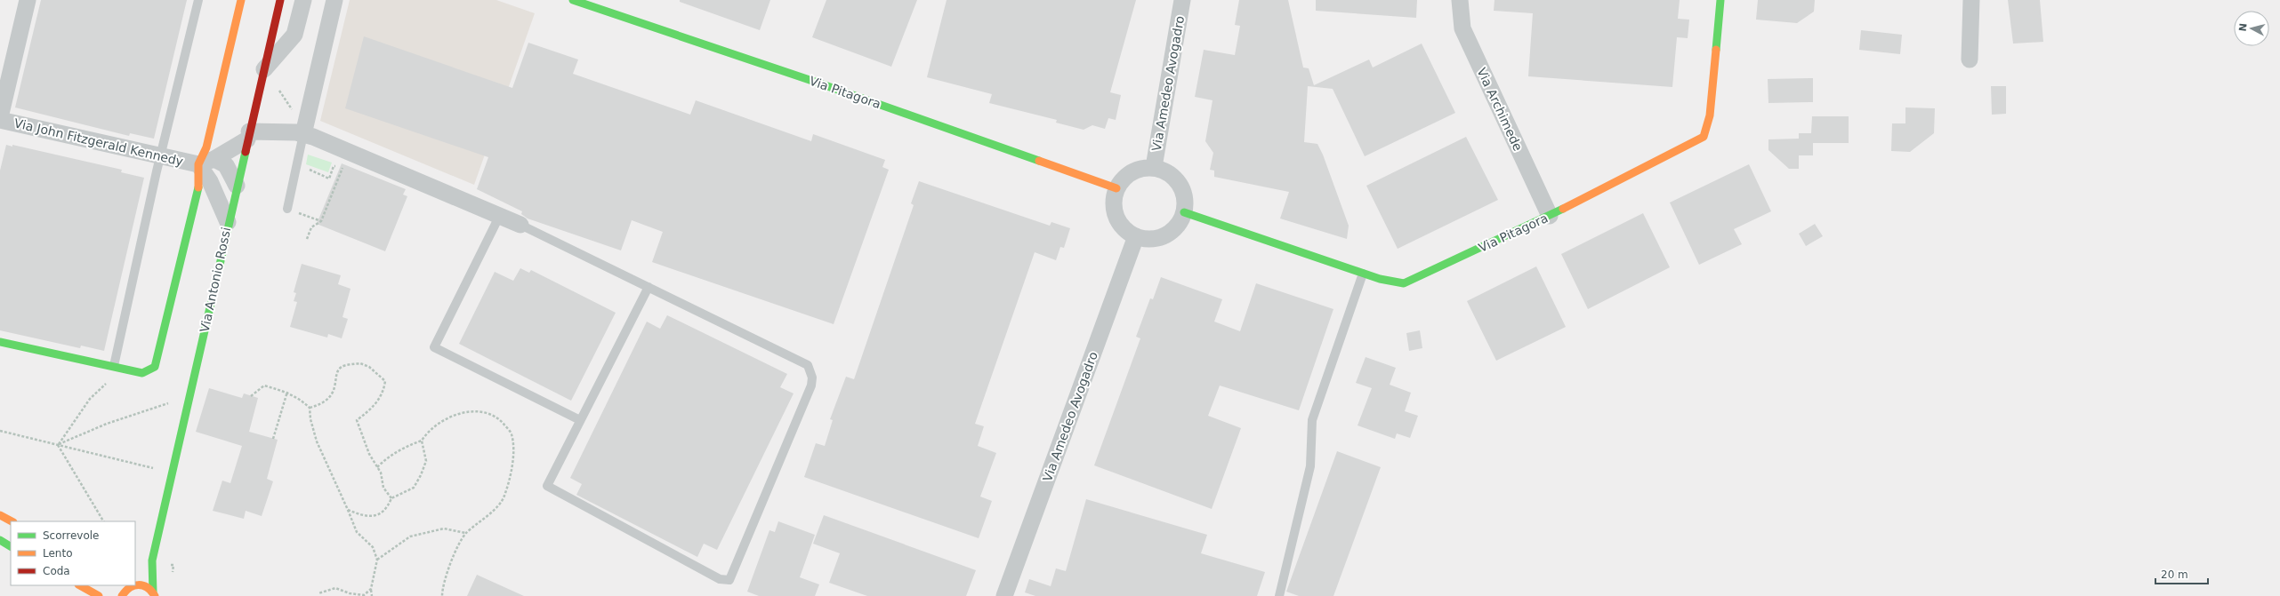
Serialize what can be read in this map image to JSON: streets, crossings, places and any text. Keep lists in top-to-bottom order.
{
  "streets": {
    "street": [
      "Via Amedeo Avogadro",
      "Via Pitagora",
      "Via Archimede",
      "Via John Fitzgerald Kennedy",
      "Via Antonio Rossi"
    ]
  },
  "crossings": [
    ["Via Amedeo Avogadro", "Via Pitagora"],
    ["Via Pitagora", "Via Archimede"],
    ["Via John Fitzgerald Kennedy", "Via Antonio Rossi"]
  ],
  "legend": ["Scorrevole", "Lento", "Coda"],
  "scale_bar": "20 m",
  "north": "left"
}
